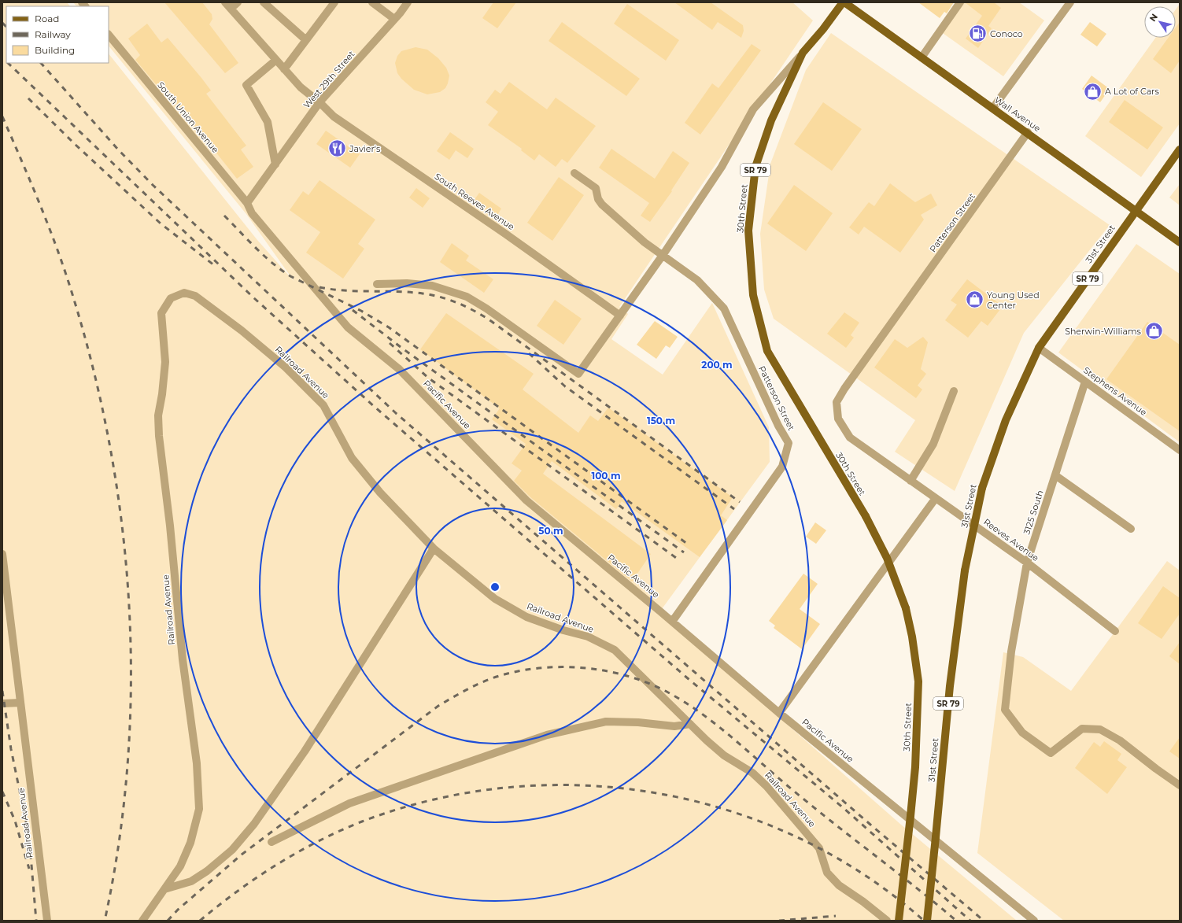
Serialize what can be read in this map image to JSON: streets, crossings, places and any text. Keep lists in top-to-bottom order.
{
  "streets": {
    "main road": [
      "Wall Avenue",
      "SR 79",
      "30th Street",
      "31st Street"
    ],
    "street": [
      "West 29th Street",
      "South Union Avenue",
      "South Reeves Avenue",
      "Patterson Street",
      "Railroad Avenue",
      "Stephens Avenue",
      "Pacific Avenue",
      "3125 South",
      "Reeves Avenue"
    ]
  },
  "crossings": [
    ["West 29th Street", "South Union Avenue"],
    ["West 29th Street", "South Reeves Avenue"],
    ["Wall Avenue", "30th Street"],
    ["Wall Avenue", "Patterson Street"],
    ["Wall Avenue", "31st Street"],
    ["South Union Avenue", "Pacific Avenue"],
    ["South Reeves Avenue", "30th Street"],
    ["30th Street", "Patterson Street"],
    ["Patterson Street", "Pacific Avenue"],
    ["Patterson Street", "Reeves Avenue"],
    ["31st Street", "Stephens Avenue"],
    ["Stephens Avenue", "3125 South"],
    ["3125 South", "Reeves Avenue"]
  ],
  "places": {
    "fuel station": ["Conoco"],
    "shop": ["A Lot of Cars", "Young Used Center", "Sherwin-Williams"],
    "restaurant": ["Javier's"]
  },
  "legend": ["Road", "Railway", "Building"],
  "north": "top left",
  "rings": [
    "200 m",
    "150 m",
    "100 m",
    "50 m"
  ]
}
